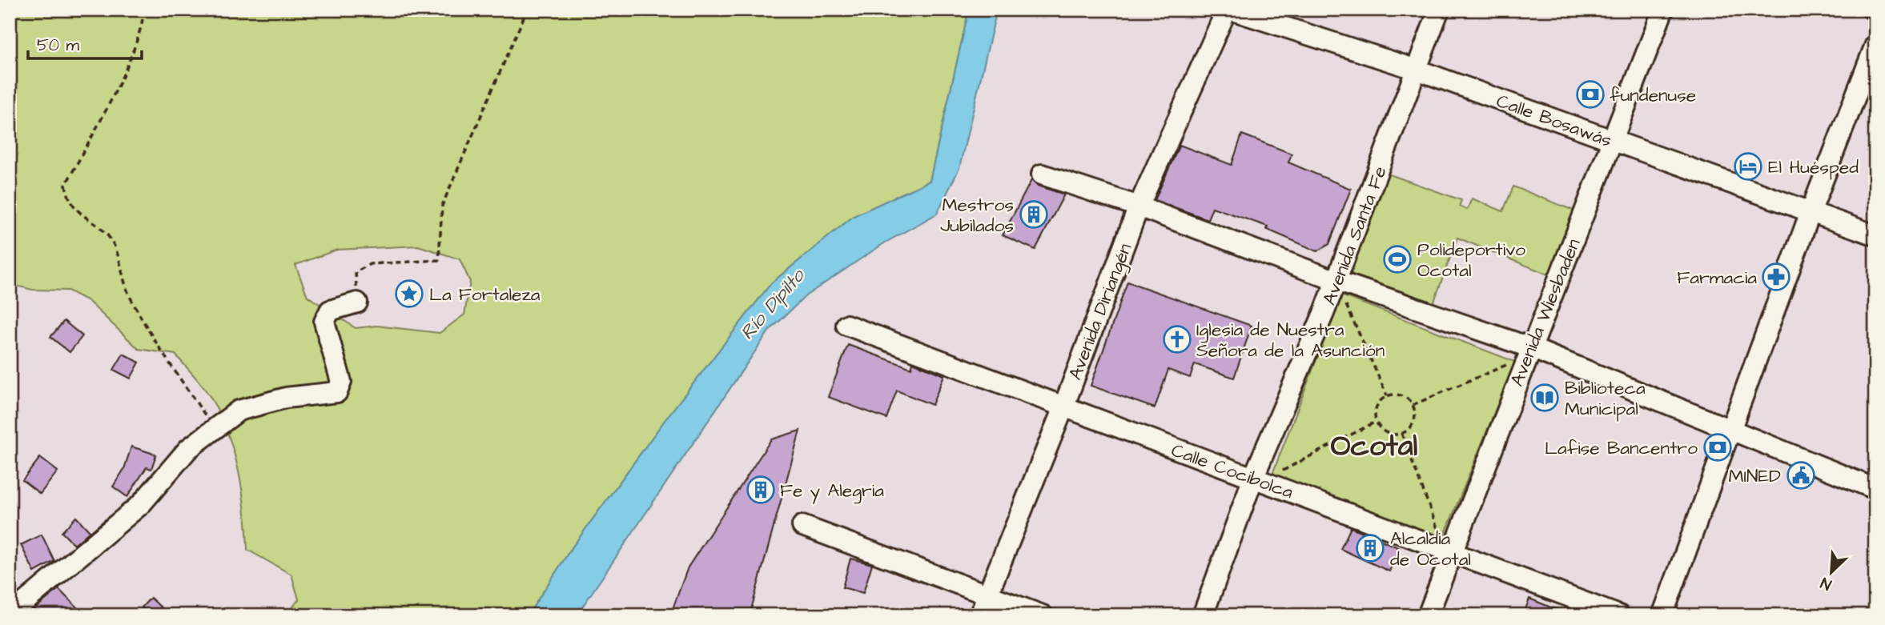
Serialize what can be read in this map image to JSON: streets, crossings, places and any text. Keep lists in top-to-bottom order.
{
  "streets": {
    "street": [
      "Calle Bosawás",
      "Avenida Santa Fe",
      "Avenida Diriangén",
      "Avenida Wiesbaden",
      "Calle Cocibolca"
    ]
  },
  "crossings": [
    ["Calle Bosawás", "Avenida Santa Fe"],
    ["Calle Bosawás", "Avenida Diriangén"],
    ["Calle Bosawás", "Avenida Wiesbaden"],
    ["Avenida Santa Fe", "Calle Cocibolca"],
    ["Avenida Diriangén", "Calle Cocibolca"],
    ["Avenida Wiesbaden", "Calle Cocibolca"]
  ],
  "districts": ["Ocotal"],
  "water": ["Río Dipilto"],
  "places": {
    "bank": ["fundenuse", "Lafise Bancentro"],
    "hotel": ["El Huésped"],
    "building": ["Mestros Jubilados", "Fe y Alegria", "Alcaldia de Ocotal"],
    "sports": ["Polideportivo Ocotal"],
    "pharmacy": ["Farmacia"],
    "place": ["La Fortaleza"],
    "church": ["Iglesia de Nuestra Señora de la Asunción"],
    "library": ["Biblioteca Municipal"],
    "public building": ["MINED"]
  },
  "scale_bar": "50 m",
  "north": "bottom left"
}
